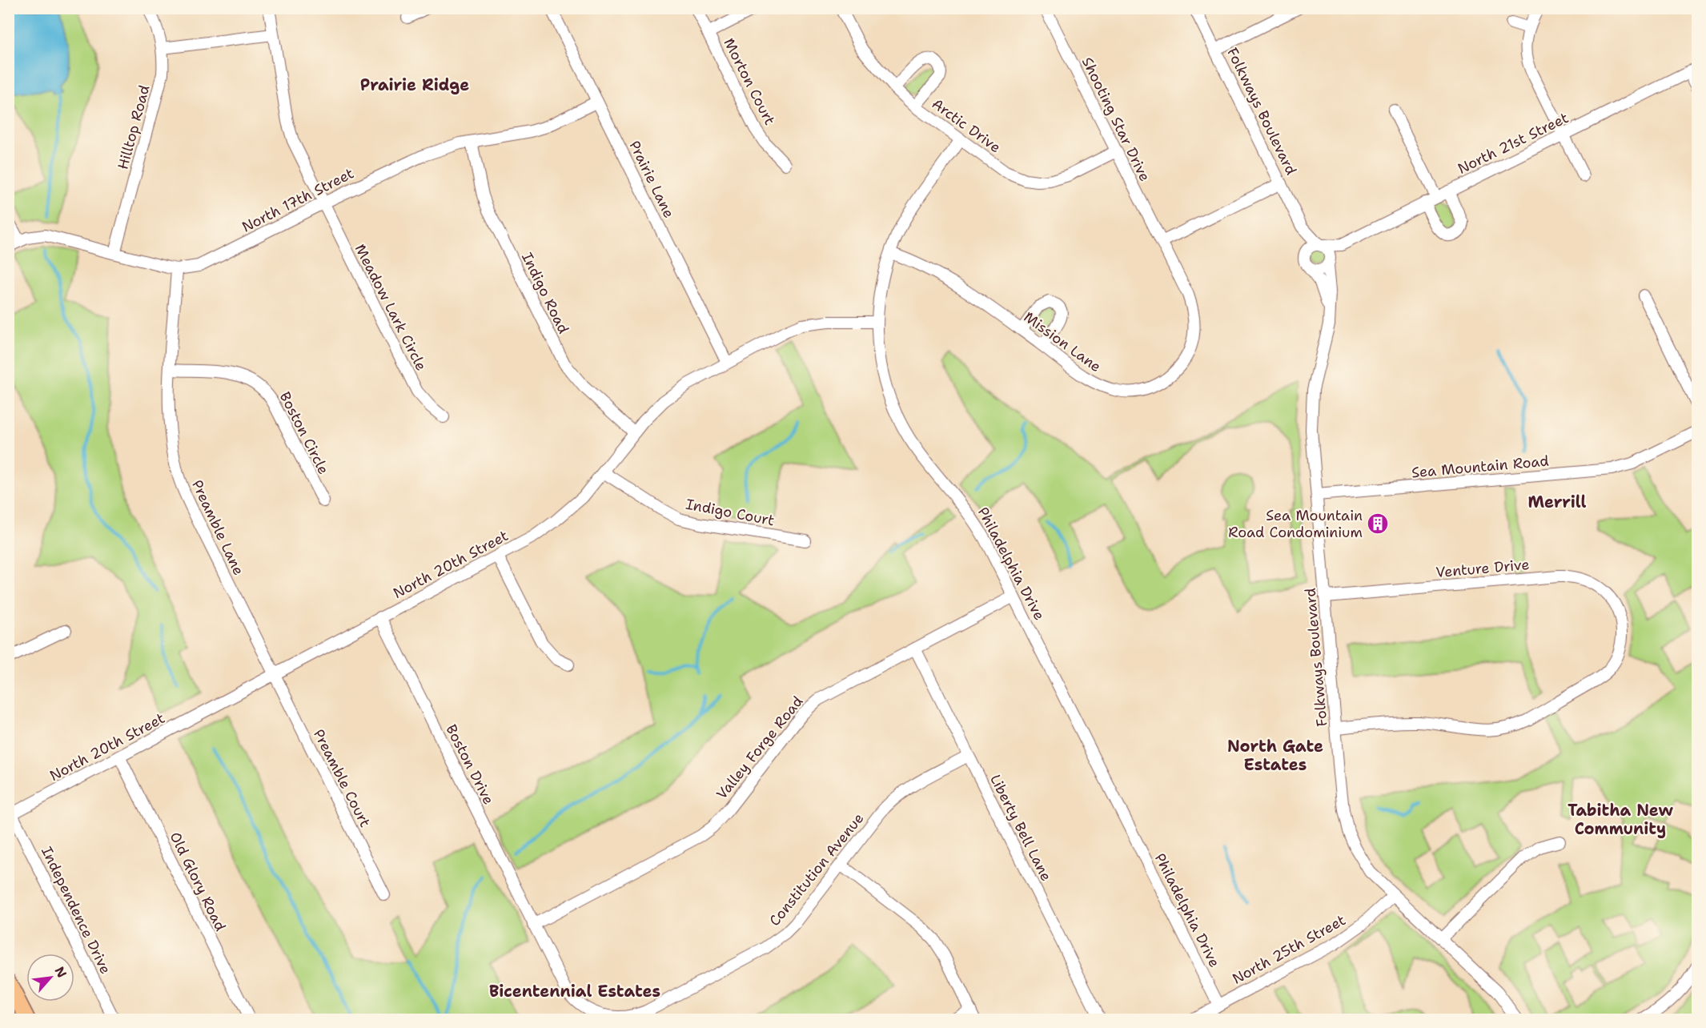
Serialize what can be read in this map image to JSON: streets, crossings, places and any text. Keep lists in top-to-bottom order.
{
  "streets": {
    "street": [
      "Morton Court",
      "Folkways Boulevard",
      "Shooting Star Drive",
      "Arctic Drive",
      "Hilltop Road",
      "North 21st Street",
      "Prairie Lane",
      "North 17th Street",
      "Indigo Road",
      "Meadow Lark Circle",
      "Mission Lane",
      "Boston Circle",
      "Sea Mountain Road",
      "Indigo Court",
      "Preamble Lane",
      "Philadelphia Drive",
      "North 20th Street",
      "Venture Drive",
      "Valley Forge Road",
      "Boston Drive",
      "Preamble Court",
      "Liberty Bell Lane",
      "Constitution Avenue",
      "Old Glory Road",
      "Independence Drive",
      "North 25th Street"
    ]
  },
  "crossings": [
    ["Folkways Boulevard", "North 21st Street"],
    ["Folkways Boulevard", "Sea Mountain Road"],
    ["Folkways Boulevard", "Venture Drive"],
    ["Folkways Boulevard", "North 25th Street"],
    ["Shooting Star Drive", "Arctic Drive"],
    ["Shooting Star Drive", "Mission Lane"],
    ["Arctic Drive", "Philadelphia Drive"],
    ["Hilltop Road", "North 17th Street"],
    ["Prairie Lane", "North 17th Street"],
    ["Prairie Lane", "North 20th Street"],
    ["North 17th Street", "Indigo Road"],
    ["North 17th Street", "Meadow Lark Circle"],
    ["North 17th Street", "Preamble Lane"],
    ["Indigo Road", "North 20th Street"],
    ["Mission Lane", "Philadelphia Drive"],
    ["Boston Circle", "Preamble Lane"],
    ["Indigo Court", "North 20th Street"],
    ["Preamble Lane", "North 20th Street"],
    ["Preamble Lane", "Preamble Court"],
    ["Philadelphia Drive", "North 20th Street"],
    ["Philadelphia Drive", "Valley Forge Road"],
    ["Philadelphia Drive", "North 25th Street"],
    ["North 20th Street", "Boston Drive"],
    ["North 20th Street", "Preamble Court"],
    ["North 20th Street", "Old Glory Road"],
    ["North 20th Street", "Independence Drive"],
    ["Valley Forge Road", "Boston Drive"],
    ["Valley Forge Road", "Liberty Bell Lane"],
    ["Valley Forge Road", "Constitution Avenue"],
    ["Boston Drive", "Constitution Avenue"],
    ["Liberty Bell Lane", "Constitution Avenue"]
  ],
  "districts": [
    "Prairie Ridge",
    "Merrill",
    "North Gate Estates",
    "Tabitha New Community",
    "Bicentennial Estates"
  ],
  "places": {
    "building": ["Sea Mountain Road Condominium"]
  },
  "north": "top right"
}
